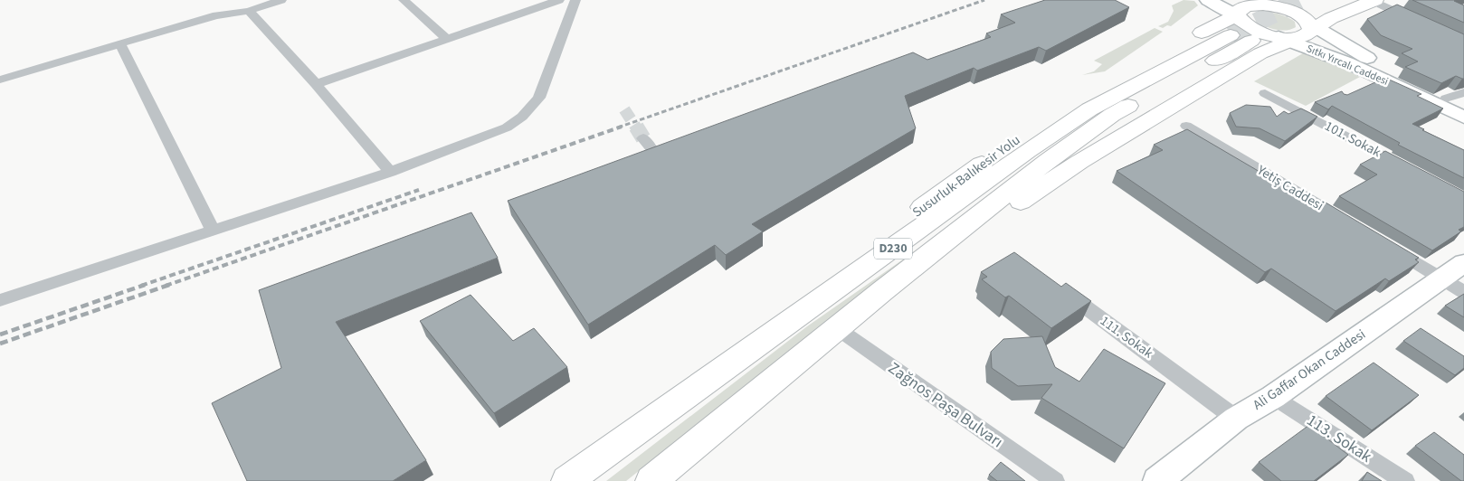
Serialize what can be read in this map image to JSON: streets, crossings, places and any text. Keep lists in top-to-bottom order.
{
  "streets": {
    "highway": ["Susurluk-Balıkesir Yolu", "D230"],
    "main road": ["Sıtkı Yırcalı Caddesi", "Ali Gaffar Okan Caddesi"],
    "street": [
      "101. Sokak",
      "Yetiş Caddesi",
      "111. Sokak",
      "Zağnos Paşa Bulvarı",
      "113. Sokak"
    ]
  },
  "crossings": [
    ["Susurluk-Balıkesir Yolu", "D230"],
    ["D230", "Zağnos Paşa Bulvarı"],
    ["111. Sokak", "Ali Gaffar Okan Caddesi"],
    ["Ali Gaffar Okan Caddesi", "113. Sokak"]
  ]
}
